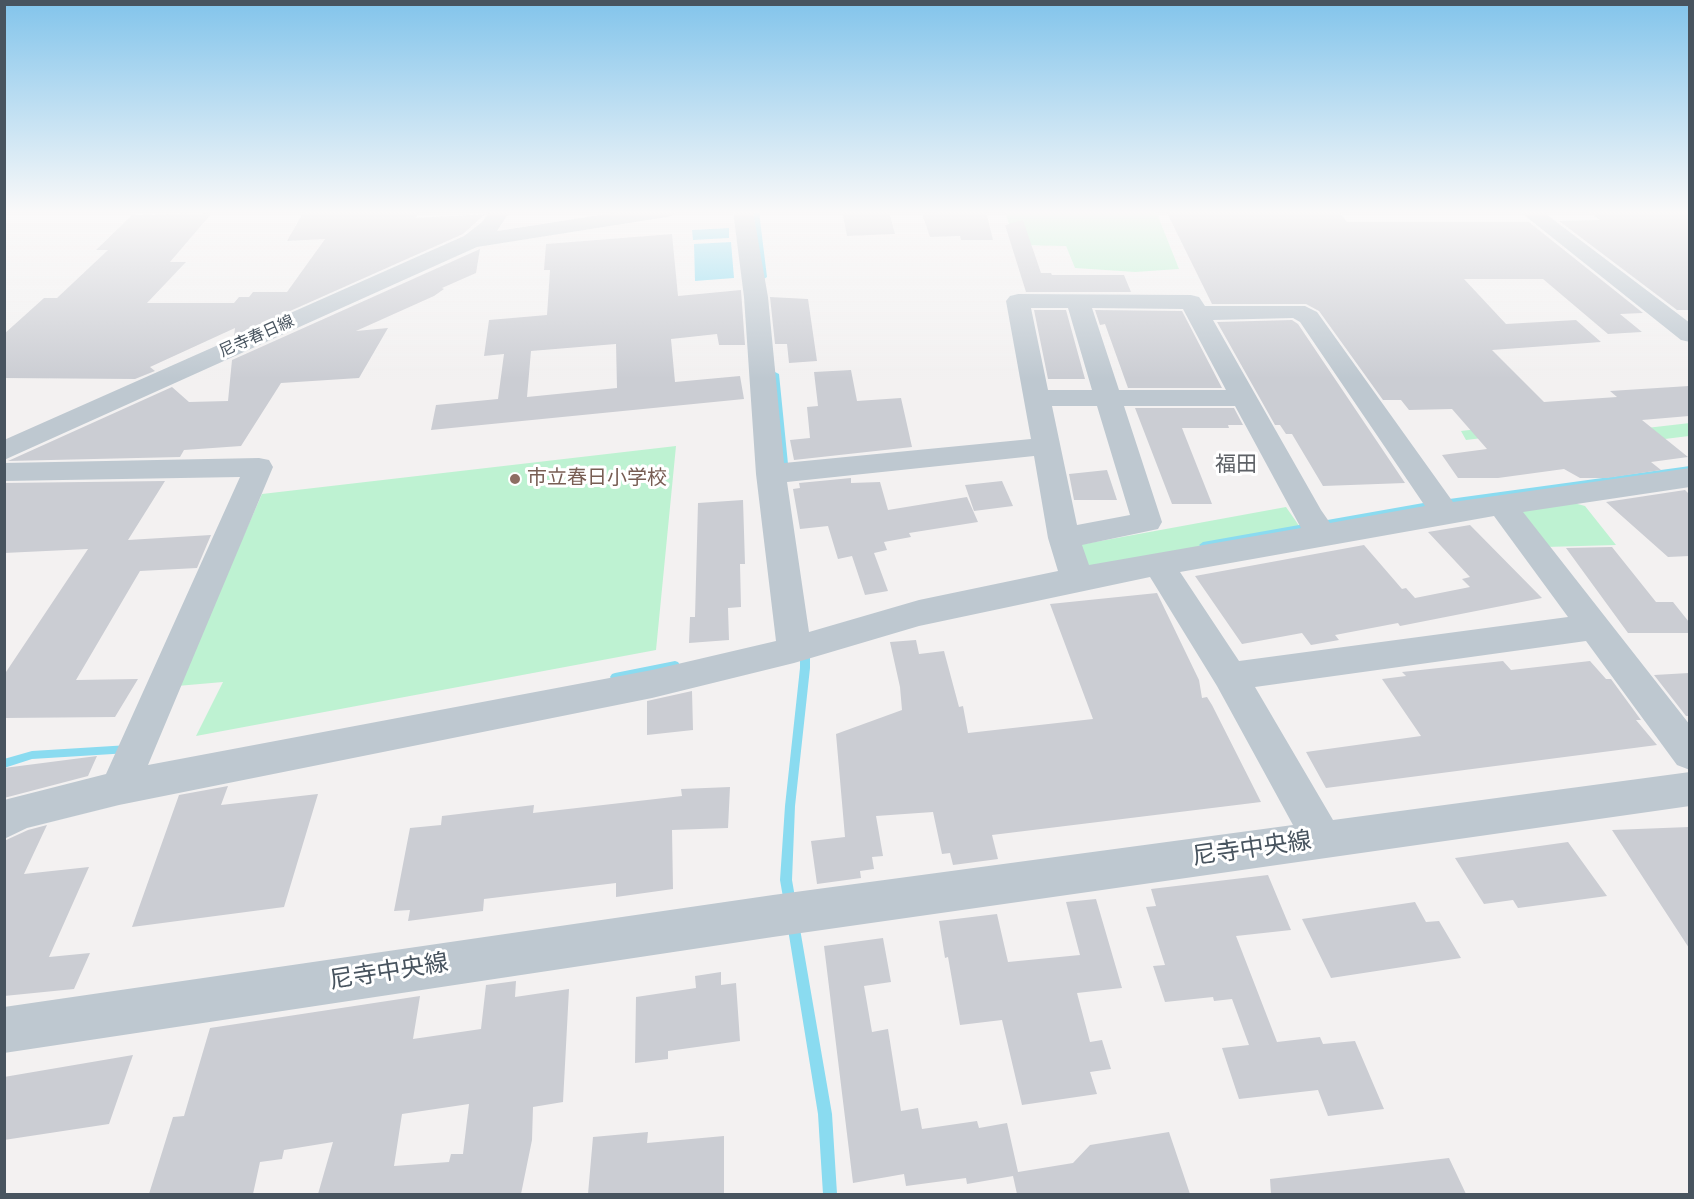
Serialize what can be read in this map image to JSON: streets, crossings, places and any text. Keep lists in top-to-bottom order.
{
  "streets": {
    "street": ["尼寺春日線", "尼寺中央線"]
  },
  "districts": ["福田"],
  "places": ["市立春日小学校"]
}
